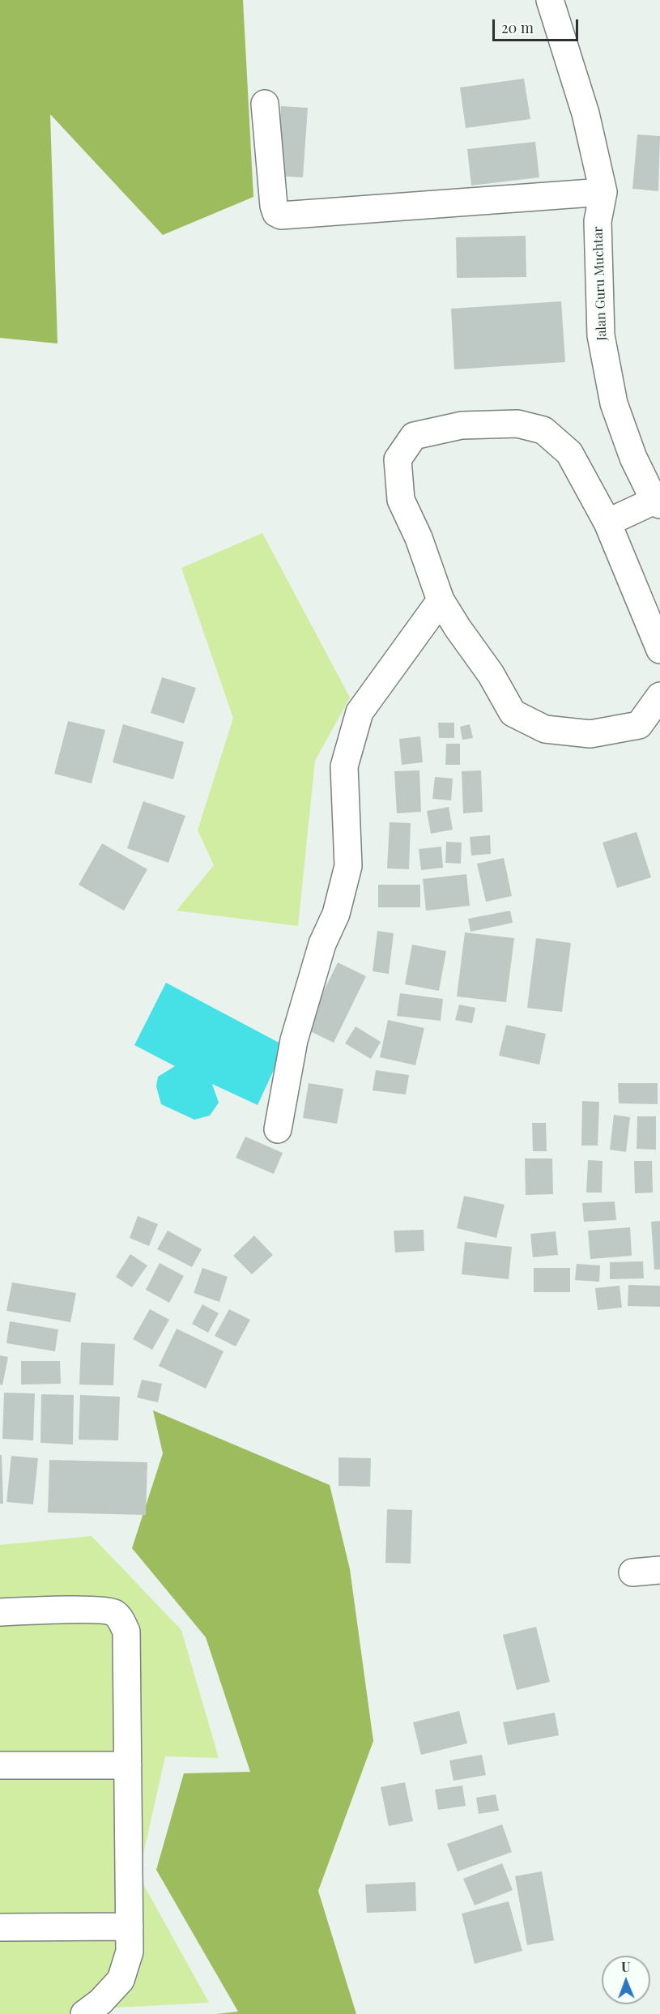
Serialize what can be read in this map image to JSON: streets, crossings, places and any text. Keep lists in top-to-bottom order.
{
  "streets": {
    "street": ["Jalan Guru Muchtar"]
  },
  "scale_bar": "20 m",
  "north": "top"
}
